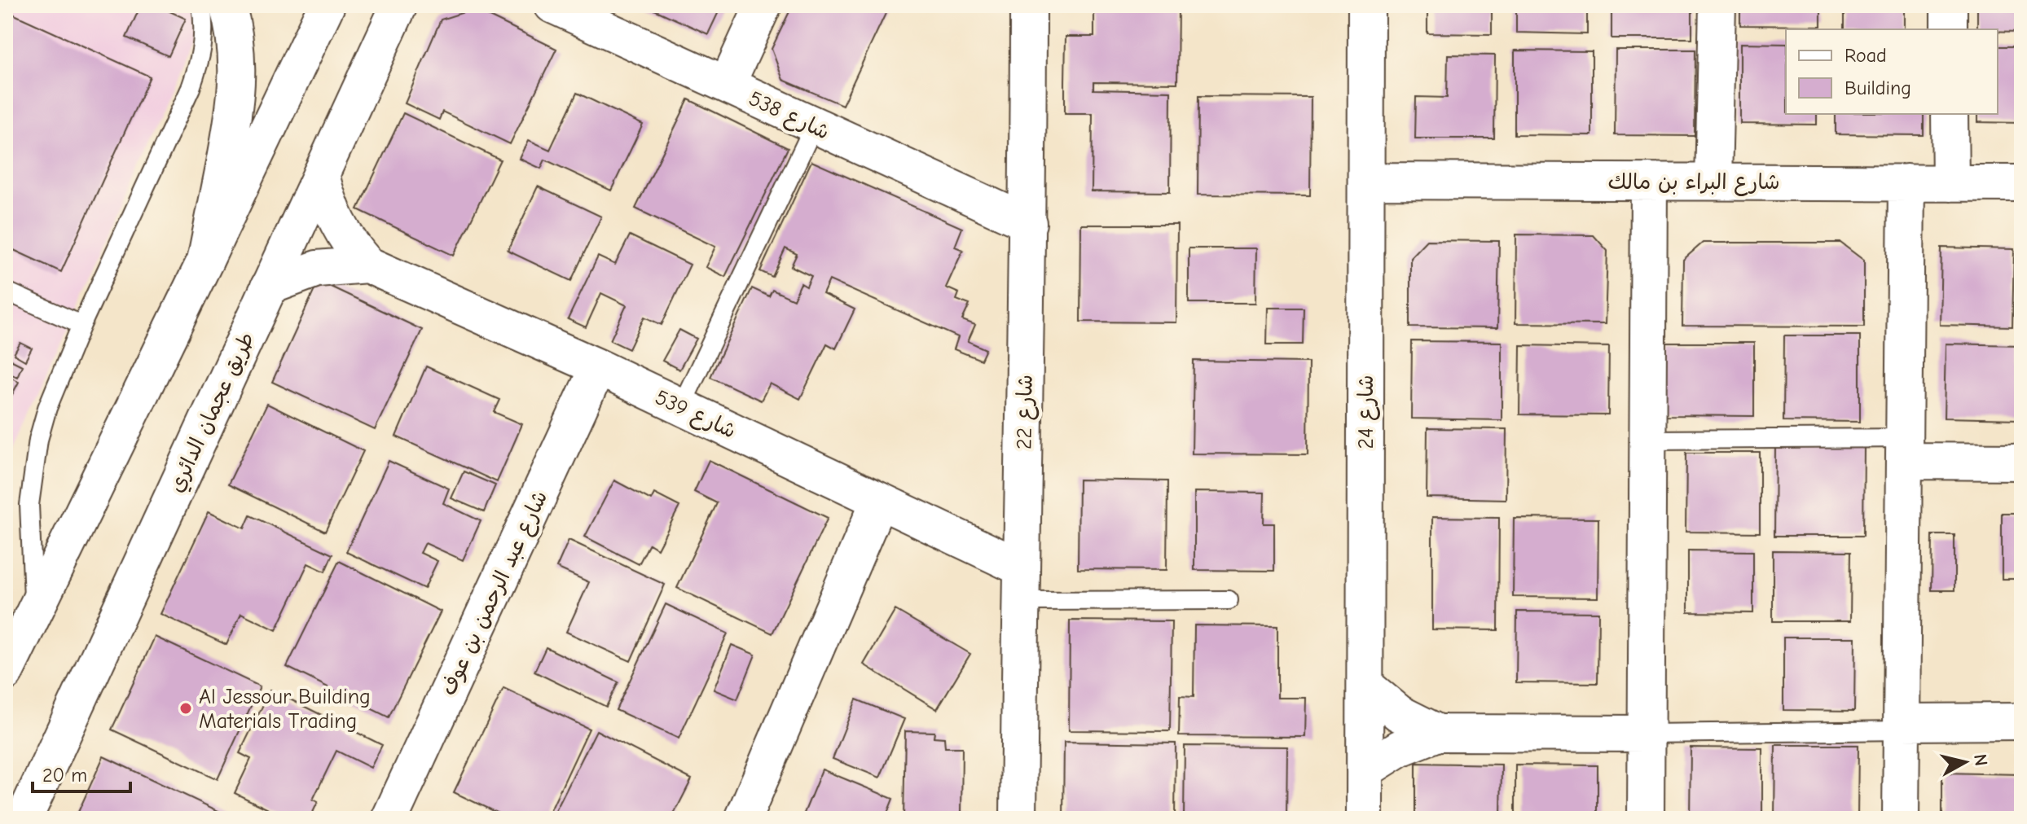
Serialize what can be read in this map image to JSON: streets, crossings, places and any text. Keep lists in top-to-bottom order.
{
  "streets": {
    "main road": [
      "شارع 538",
      "شارع البراء بن مالك",
      "طريق عجمان الدائري",
      "شارع 22",
      "شارع 24",
      "شارع 539",
      "شارع عبد الرحمن بن عوف"
    ]
  },
  "crossings": [
    ["شارع 538", "شارع 22"],
    ["شارع البراء بن مالك", "شارع 24"],
    ["طريق عجمان الدائري", "شارع 539"],
    ["شارع 22", "شارع 539"],
    ["شارع 539", "شارع عبد الرحمن بن عوف"]
  ],
  "places": ["Al Jessour Building Materials Trading"],
  "legend": ["Road", "Building"],
  "scale_bar": "20 m",
  "north": "right"
}
